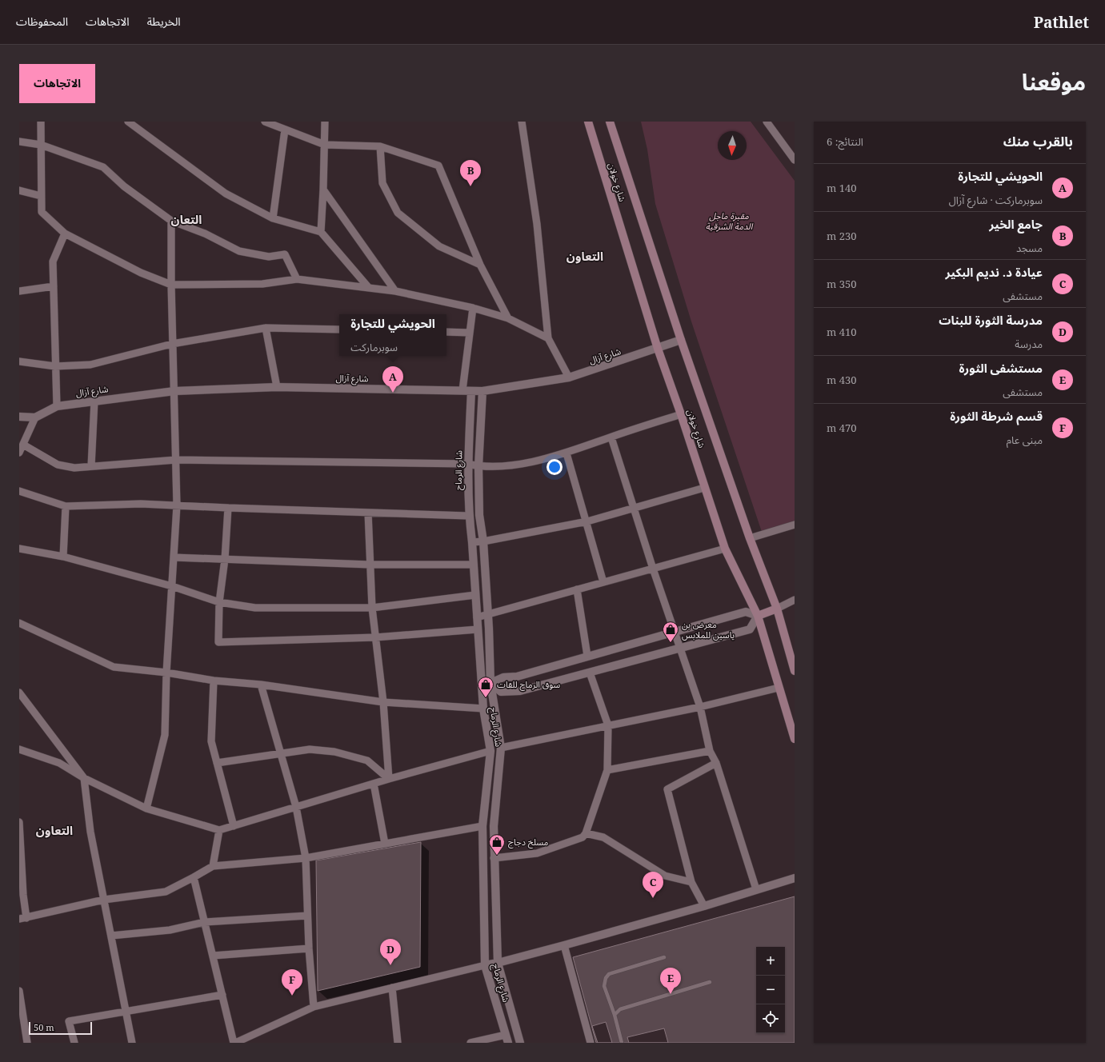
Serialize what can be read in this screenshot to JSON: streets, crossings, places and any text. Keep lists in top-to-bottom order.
{
  "streets": {
    "main road": ["شارع خولان"],
    "street": ["شارع آزال", "شارع الرماح"]
  },
  "crossings": [
    ["شارع خولان", "شارع آزال"],
    ["شارع آزال", "شارع الرماح"]
  ],
  "districts": ["التعان", "التعاون", "التعاون"],
  "parks": ["مقبرة ماجل الدمة الشرقية"],
  "places": {
    "shop": ["معرض بن ياسين للملابس", "سوق الرماح للقات", "مسلخ دجاج"]
  },
  "scale_bar": "50 m",
  "north": "bottom",
  "page": {
    "header": "Pathlet",
    "nav": ["الخريطة", "الاتجاهات", "المحفوظات"],
    "title": "موقعنا",
    "buttons": "الاتجاهات",
    "heading": ["بالقرب منك", "النتائج: 6"],
    "pins": [
      "B",
      "A",
      "C",
      "D",
      "E",
      "F"
    ],
    "list": [
      {
        "mark": "A",
        "name": "الحويشي للتجارة",
        "note": "سوبرماركت · شارع آزال",
        "value": "140 m"
      },
      {
        "mark": "B",
        "name": "جامع الخير",
        "note": "مسجد",
        "value": "230 m"
      },
      {
        "mark": "C",
        "name": "عيادة د. نديم البكير",
        "note": "مستشفى",
        "value": "350 m"
      },
      {
        "mark": "D",
        "name": "مدرسة الثورة للبنات",
        "note": "مدرسة",
        "value": "410 m"
      },
      {
        "mark": "E",
        "name": "مستشفى الثورة",
        "note": "مستشفى",
        "value": "430 m"
      },
      {
        "mark": "F",
        "name": "قسم شرطة الثورة",
        "note": "مبنى عام",
        "value": "470 m"
      }
    ],
    "popup": ["الحويشي للتجارة", "سوبرماركت"],
    "map_buttons": ["+", "−"],
    "scale": "50 m"
  }
}
